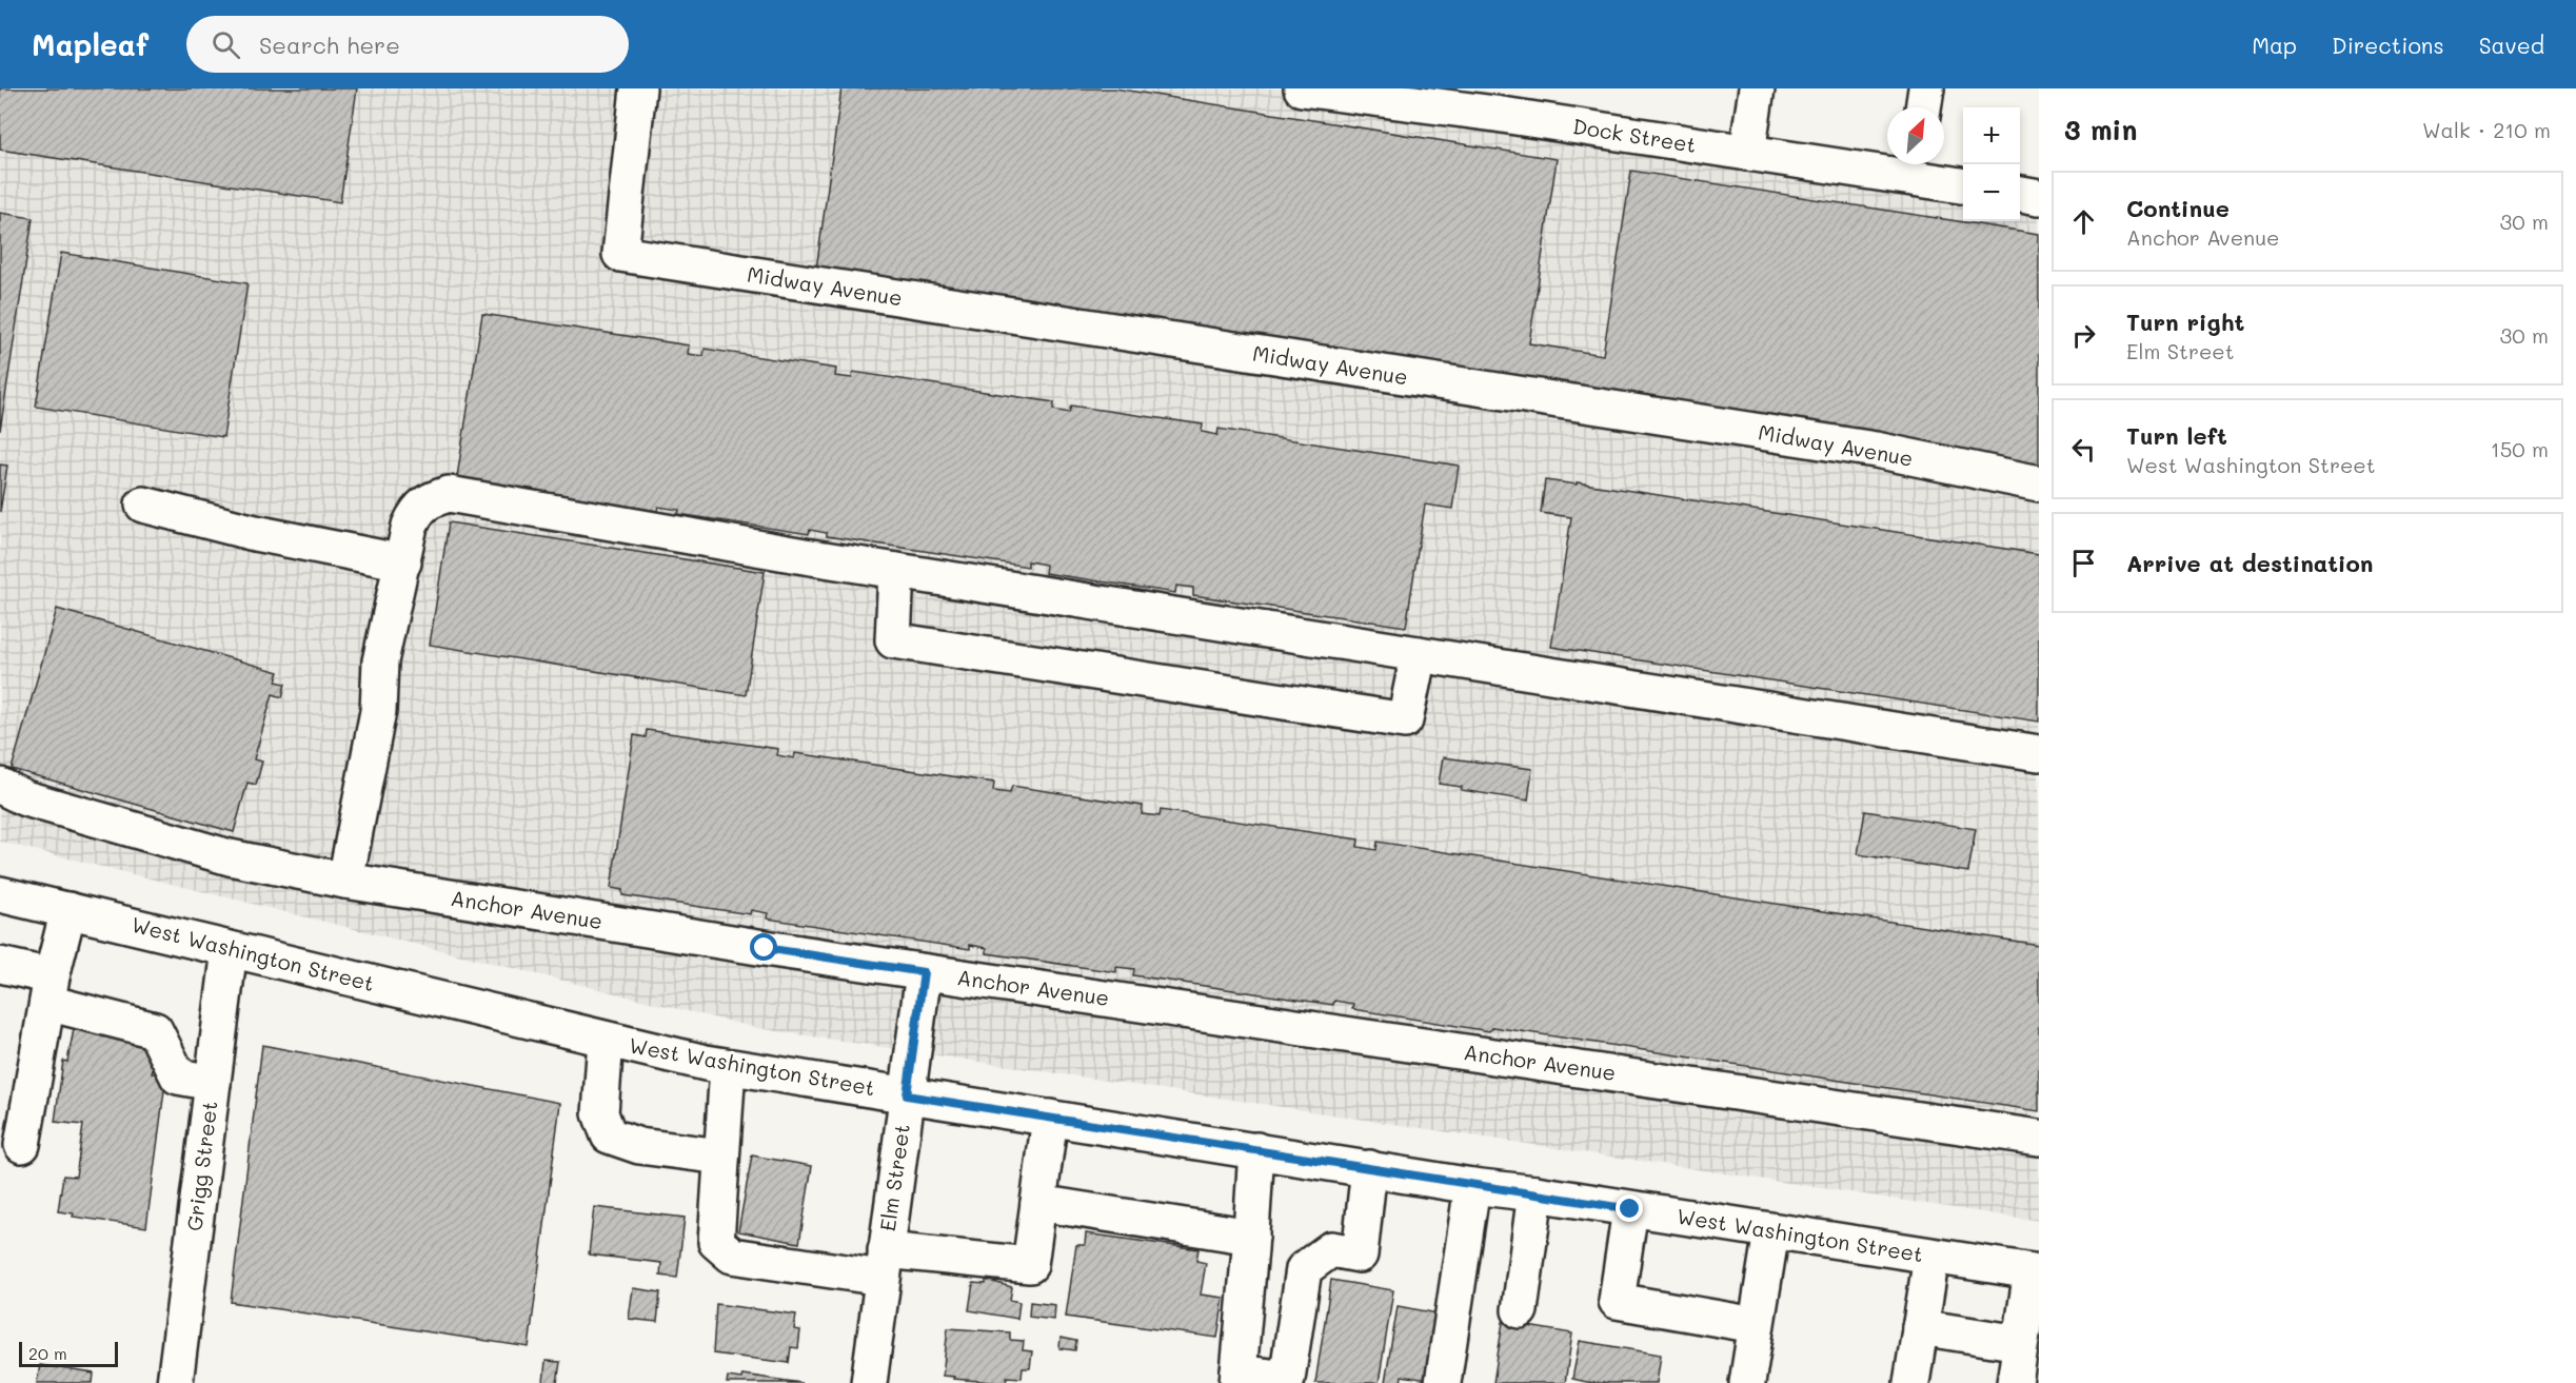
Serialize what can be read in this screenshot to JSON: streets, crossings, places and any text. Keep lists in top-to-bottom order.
{
  "streets": {
    "street": [
      "Dock Street",
      "Midway Avenue",
      "Anchor Avenue",
      "West Washington Street",
      "Grigg Street",
      "Elm Street"
    ]
  },
  "crossings": [
    ["Anchor Avenue", "Elm Street"],
    ["West Washington Street", "Grigg Street"],
    ["West Washington Street", "Elm Street"]
  ],
  "scale_bar": "20 m",
  "north": "top right",
  "page": {
    "header": "Mapleaf",
    "search": "Search here",
    "nav": ["Map", "Directions", "Saved"],
    "heading": ["3 min", "Walk · 210 m"],
    "map_buttons": ["+", "−"],
    "list": [
      ["Continue", "Anchor Avenue", "30 m"],
      ["Turn right", "Elm Street", "30 m"],
      ["Turn left", "West Washington Street", "150 m"],
      "Arrive at destination"
    ],
    "scale": "20 m"
  }
}
